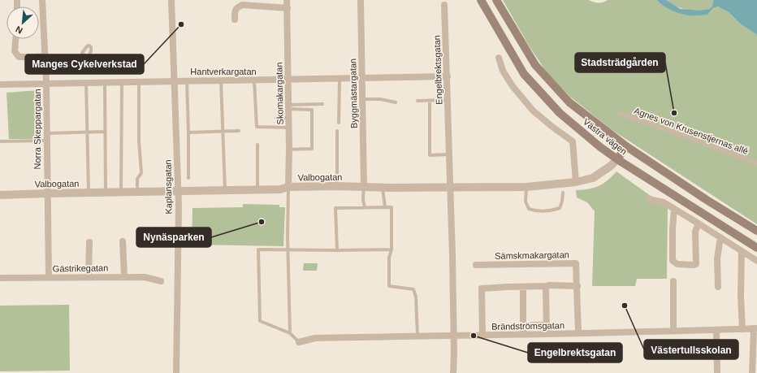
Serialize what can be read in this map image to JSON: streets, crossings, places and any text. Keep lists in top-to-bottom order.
{
  "streets": {
    "main road": ["Västra vägen", "Valbogatan"],
    "street": [
      "Engelbrektsgatan",
      "Hantverkargatan",
      "Skomakargatan",
      "Byggmästargatan",
      "Norra Skeppargatan",
      "Agnes von Krusenstjernas allé",
      "Kaplansgatan",
      "Sämskmakargatan",
      "Gästrikegatan",
      "Brändströmsgatan"
    ]
  },
  "crossings": [
    ["Engelbrektsgatan", "Hantverkargatan"],
    ["Engelbrektsgatan", "Valbogatan"],
    ["Engelbrektsgatan", "Brändströmsgatan"],
    ["Hantverkargatan", "Skomakargatan"],
    ["Hantverkargatan", "Byggmästargatan"],
    ["Hantverkargatan", "Norra Skeppargatan"],
    ["Hantverkargatan", "Kaplansgatan"],
    ["Skomakargatan", "Valbogatan"],
    ["Byggmästargatan", "Valbogatan"],
    ["Norra Skeppargatan", "Valbogatan"],
    ["Norra Skeppargatan", "Gästrikegatan"],
    ["Västra vägen", "Valbogatan"],
    ["Valbogatan", "Kaplansgatan"],
    ["Sämskmakargatan", "Brändströmsgatan"]
  ],
  "places": [
    "Manges Cykelverkstad",
    "Stadsträdgården",
    "Nynäsparken",
    "Västertullsskolan",
    "Engelbrektsgatan"
  ],
  "north": "bottom left"
}
